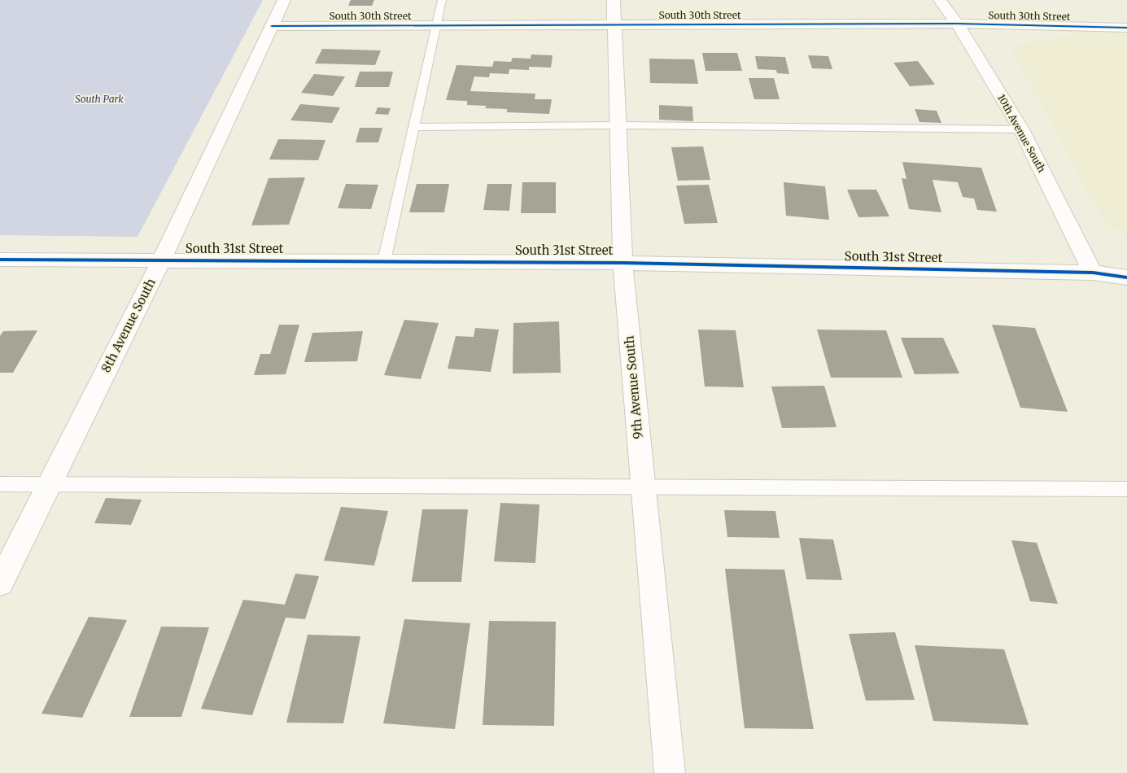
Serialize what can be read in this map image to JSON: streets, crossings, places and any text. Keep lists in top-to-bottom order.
{
  "streets": {
    "street": [
      "South 30th Street",
      "10th Avenue South",
      "South 31st Street",
      "8th Avenue South",
      "9th Avenue South"
    ]
  },
  "crossings": [
    ["South 30th Street", "10th Avenue South"],
    ["South 30th Street", "8th Avenue South"],
    ["South 30th Street", "9th Avenue South"],
    ["10th Avenue South", "South 31st Street"],
    ["South 31st Street", "8th Avenue South"],
    ["South 31st Street", "9th Avenue South"]
  ],
  "parks": ["South Park"]
}
